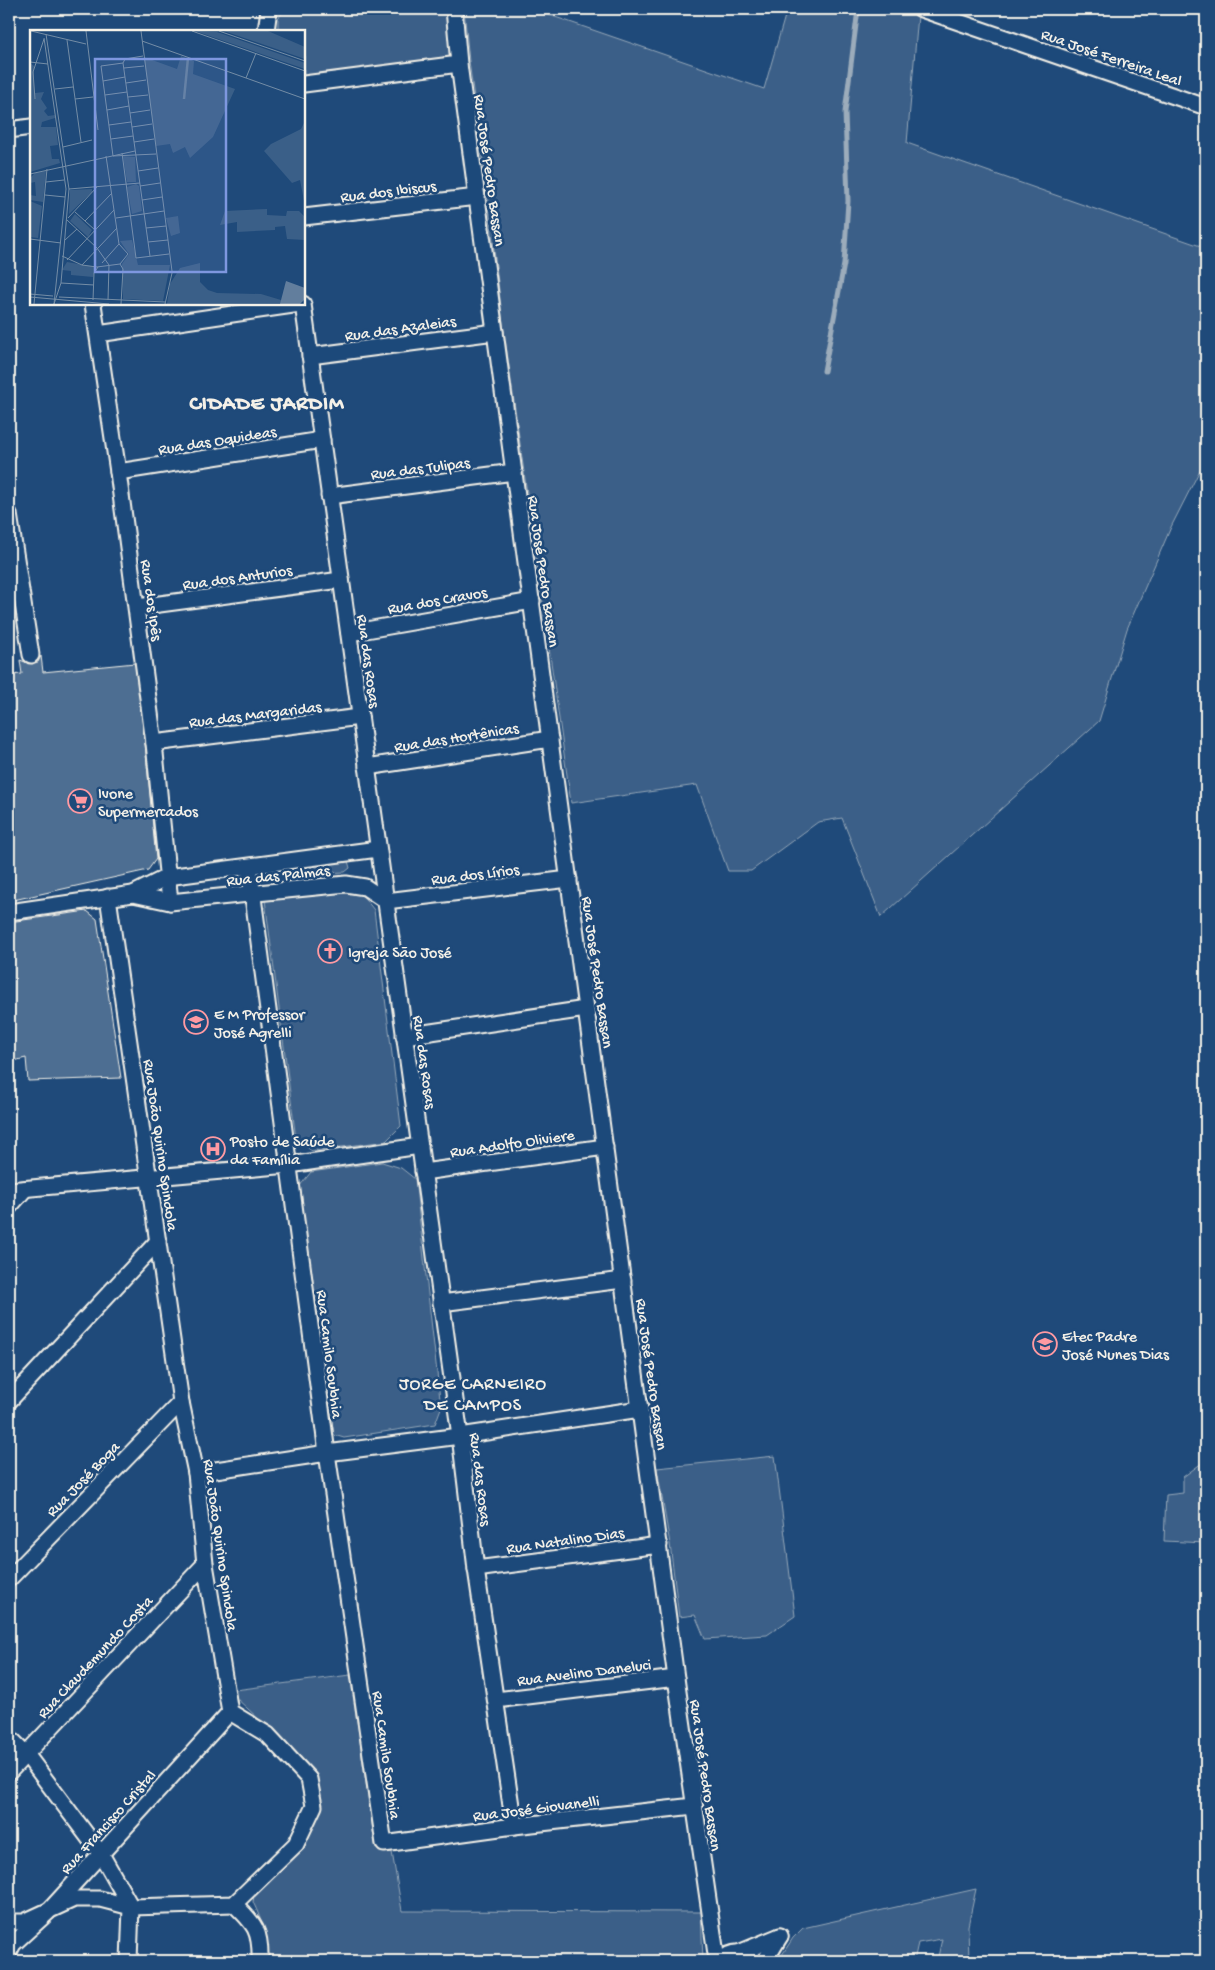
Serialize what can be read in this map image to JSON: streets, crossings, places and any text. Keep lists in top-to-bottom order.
{
  "streets": {
    "street": [
      "Rua José Ferreira Leal",
      "Rua José Pedro Bassan",
      "Rua dos Ibiscus",
      "Rua das Azaleias",
      "Rua das Oquideas",
      "Rua das Tulipas",
      "Rua dos Anturios",
      "Rua dos Cravos",
      "Rua dos Ipês",
      "Rua das Rosas",
      "Rua das Margaridas",
      "Rua das Hortênicas",
      "Rua dos Lírios",
      "Rua das Palmas",
      "Rua Adolfo Oliviere",
      "Rua João Quirino Spindola",
      "Rua Camilo Soubhia",
      "Rua José Boga",
      "Rua Natalino Dias",
      "Rua Claudemundo Costa",
      "Rua Avelino Daneluci",
      "Rua José Giovanelli",
      "Rua Francisco Cristal"
    ]
  },
  "crossings": [
    ["Rua José Pedro Bassan", "Rua dos Ibiscus"],
    ["Rua José Pedro Bassan", "Rua das Azaleias"],
    ["Rua José Pedro Bassan", "Rua das Tulipas"],
    ["Rua José Pedro Bassan", "Rua dos Cravos"],
    ["Rua José Pedro Bassan", "Rua das Hortênicas"],
    ["Rua José Pedro Bassan", "Rua dos Lírios"],
    ["Rua José Pedro Bassan", "Rua Adolfo Oliviere"],
    ["Rua José Pedro Bassan", "Rua Natalino Dias"],
    ["Rua José Pedro Bassan", "Rua Avelino Daneluci"],
    ["Rua José Pedro Bassan", "Rua José Giovanelli"],
    ["Rua das Azaleias", "Rua das Rosas"],
    ["Rua das Oquideas", "Rua dos Ipês"],
    ["Rua das Oquideas", "Rua das Rosas"],
    ["Rua das Tulipas", "Rua das Rosas"],
    ["Rua dos Anturios", "Rua dos Ipês"],
    ["Rua dos Anturios", "Rua das Rosas"],
    ["Rua dos Cravos", "Rua das Rosas"],
    ["Rua dos Ipês", "Rua das Margaridas"],
    ["Rua dos Ipês", "Rua das Palmas"],
    ["Rua das Rosas", "Rua das Margaridas"],
    ["Rua das Rosas", "Rua das Hortênicas"],
    ["Rua das Rosas", "Rua dos Lírios"],
    ["Rua das Rosas", "Rua das Palmas"],
    ["Rua das Rosas", "Rua Adolfo Oliviere"],
    ["Rua das Rosas", "Rua Natalino Dias"],
    ["Rua das Rosas", "Rua Avelino Daneluci"],
    ["Rua das Rosas", "Rua José Giovanelli"],
    ["Rua dos Lírios", "Rua das Palmas"],
    ["Rua das Palmas", "Rua Camilo Soubhia"],
    ["Rua João Quirino Spindola", "Rua José Boga"],
    ["Rua João Quirino Spindola", "Rua Claudemundo Costa"],
    ["Rua João Quirino Spindola", "Rua Francisco Cristal"],
    ["Rua Camilo Soubhia", "Rua José Giovanelli"]
  ],
  "districts": ["CIDADE JARDIM", "JORGE CARNEIRO DE CAMPOS"],
  "places": {
    "supermarket": ["Ivone Supermercados"],
    "church": ["Igreja São José"],
    "school or university": ["E M Professor José Agrelli", "Etec Padre José Nunes Dias"],
    "hospital": ["Posto de Saúde da Família"]
  }
}
